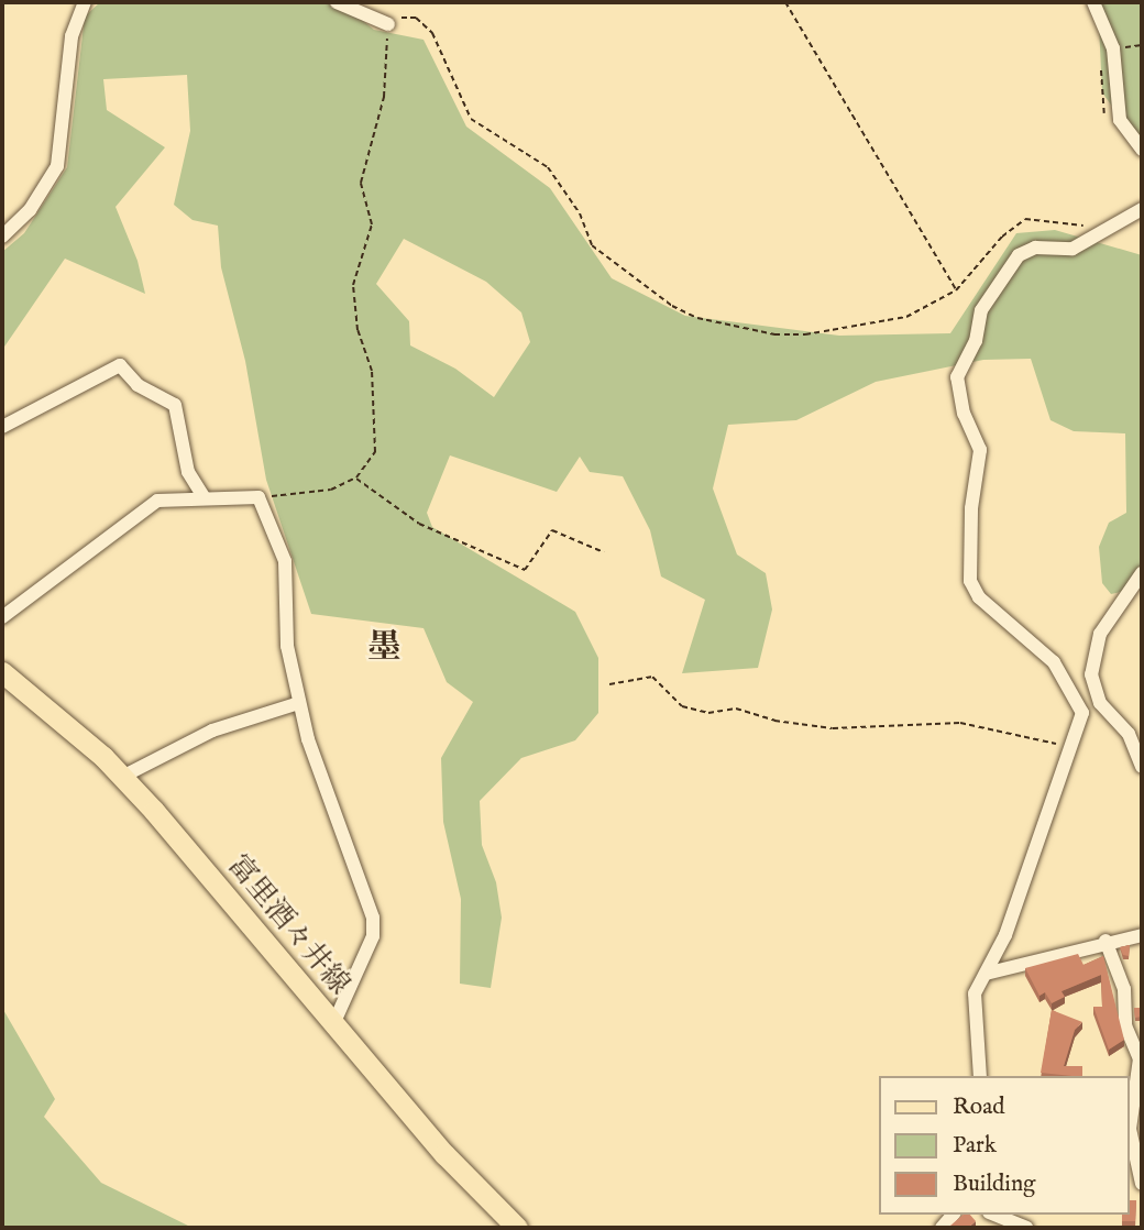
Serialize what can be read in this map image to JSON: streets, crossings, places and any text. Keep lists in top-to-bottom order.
{
  "streets": {
    "main road": ["富里酒々井線"]
  },
  "districts": ["墨"],
  "legend": ["Road", "Park", "Building"]
}
